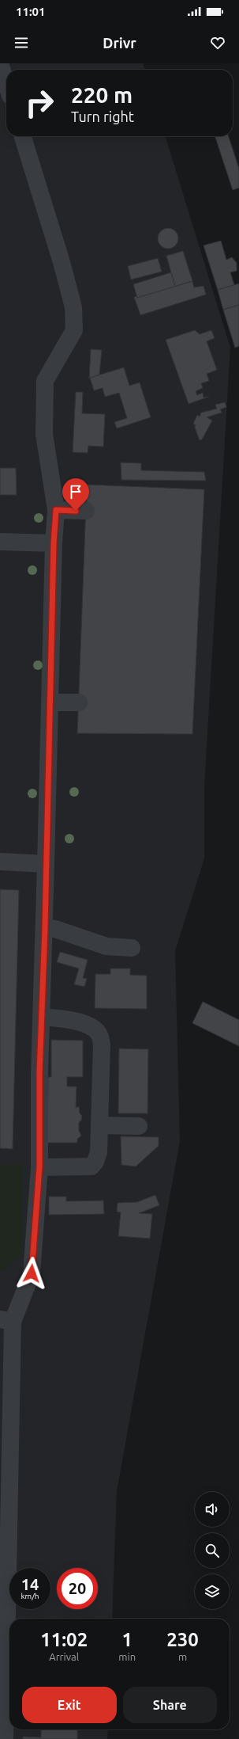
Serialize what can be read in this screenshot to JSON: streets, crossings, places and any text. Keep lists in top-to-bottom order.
{
  "page": {
    "status": "11:01",
    "header": "Drivr",
    "turn": ["220 m", "Turn right"],
    "speed": "14 km/h",
    "limit": "20",
    "eta": [
      "11:02",
      "Arrival",
      "1",
      "min",
      "230",
      "m"
    ],
    "buttons": ["Exit", "Share"]
  }
}
